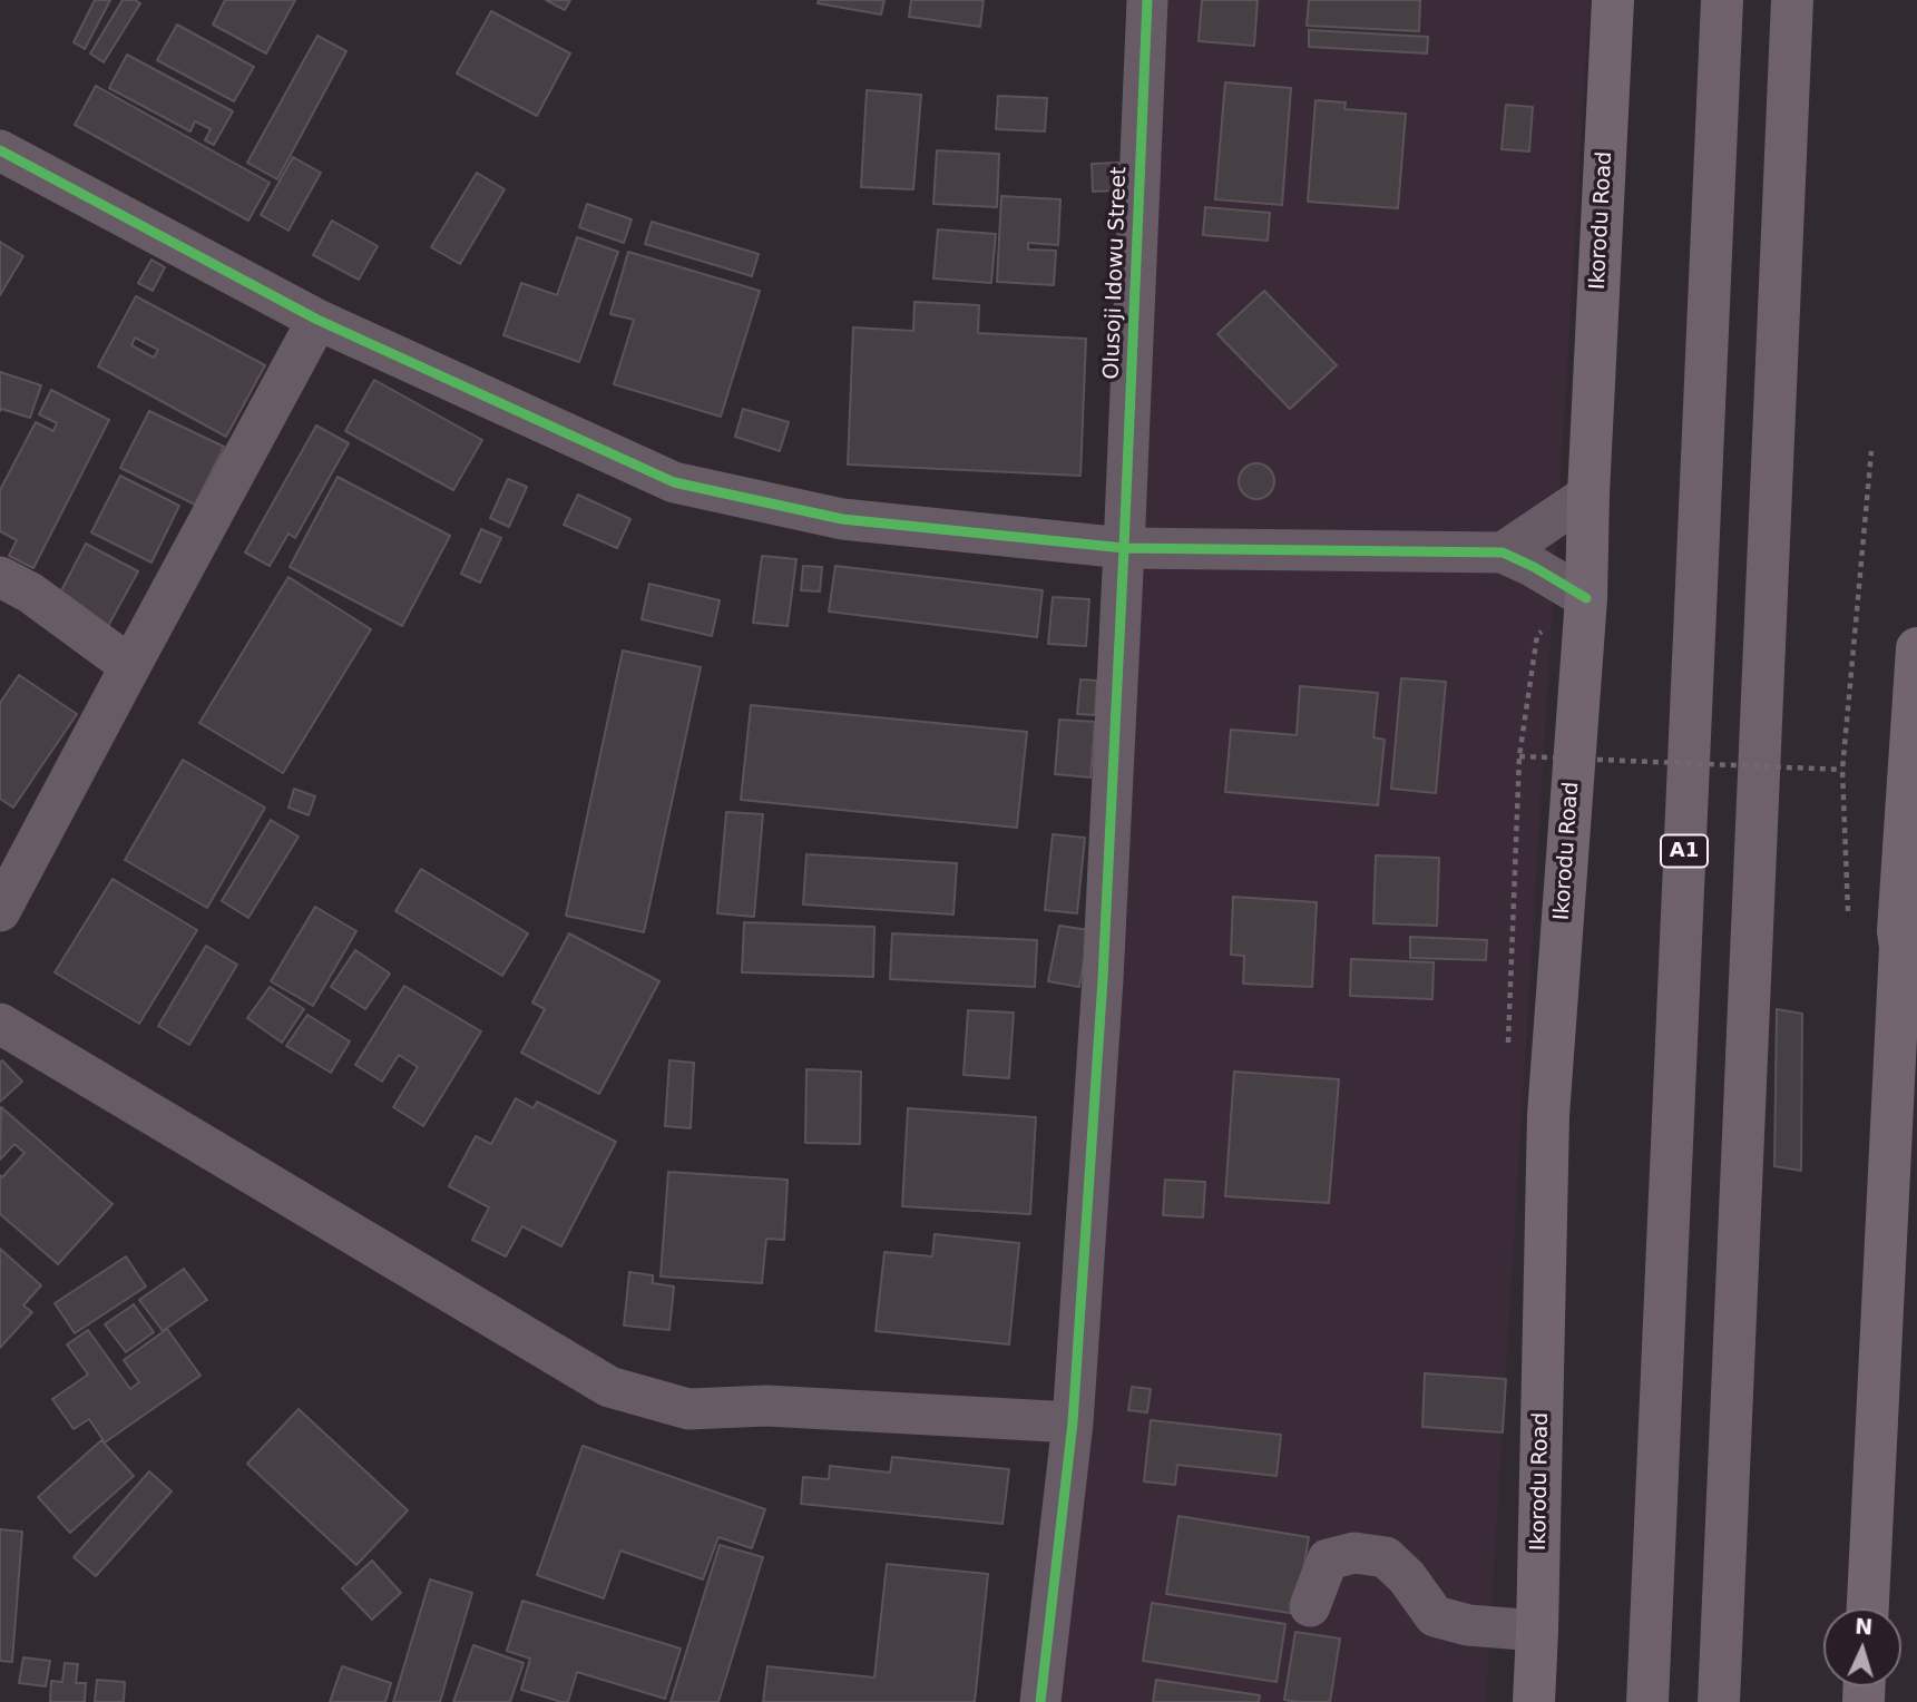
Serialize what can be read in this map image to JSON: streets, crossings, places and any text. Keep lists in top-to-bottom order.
{
  "streets": {
    "highway": ["A1"],
    "main road": ["Ikorodu Road"],
    "street": ["Olusoji Idowu Street"]
  },
  "north": "top"
}
